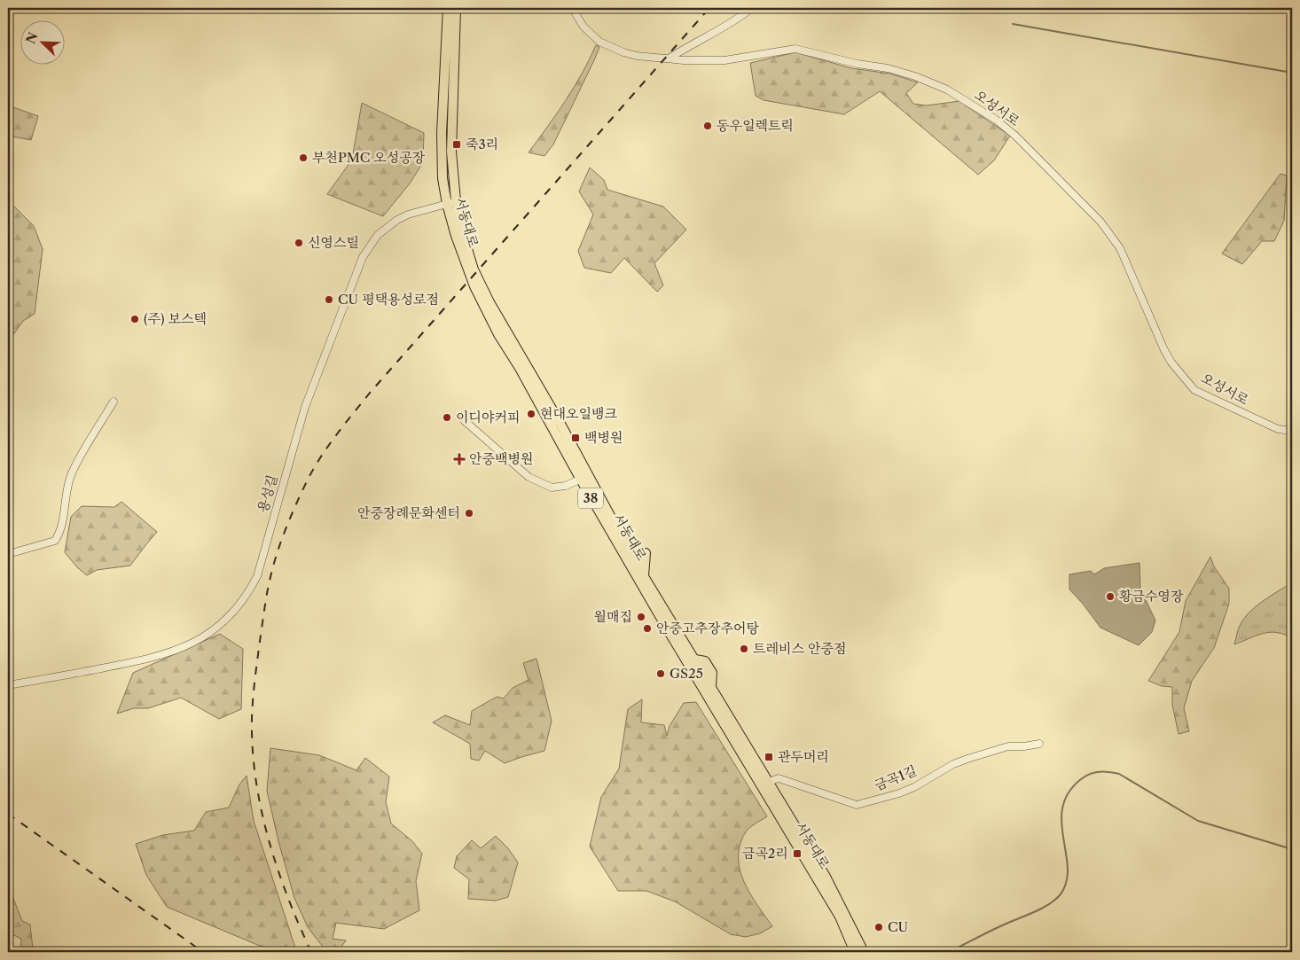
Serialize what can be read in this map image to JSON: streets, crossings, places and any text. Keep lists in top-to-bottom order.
{
  "streets": {
    "main road": ["서동대로", "38"],
    "street": ["오성서로", "용성길", "금곡1길"]
  },
  "crossings": [
    ["서동대로", "용성길"],
    ["서동대로", "금곡1길"]
  ],
  "places": {
    "other": [
      "동우일렉트릭",
      "부천PMC 오성공장",
      "신영스틸",
      "CU 평택용성로점",
      "(주) 보스텍",
      "현대오일뱅크",
      "이디야커피",
      "안중장례문화센터",
      "황금수영장",
      "월매집",
      "안중고추장추어탕",
      "트레비스 안중점",
      "GS25",
      "CU"
    ],
    "transit": [
      "죽3리",
      "백병원",
      "관두머리",
      "금곡2리"
    ],
    "health": ["안중백병원"]
  },
  "north": "top left"
}
